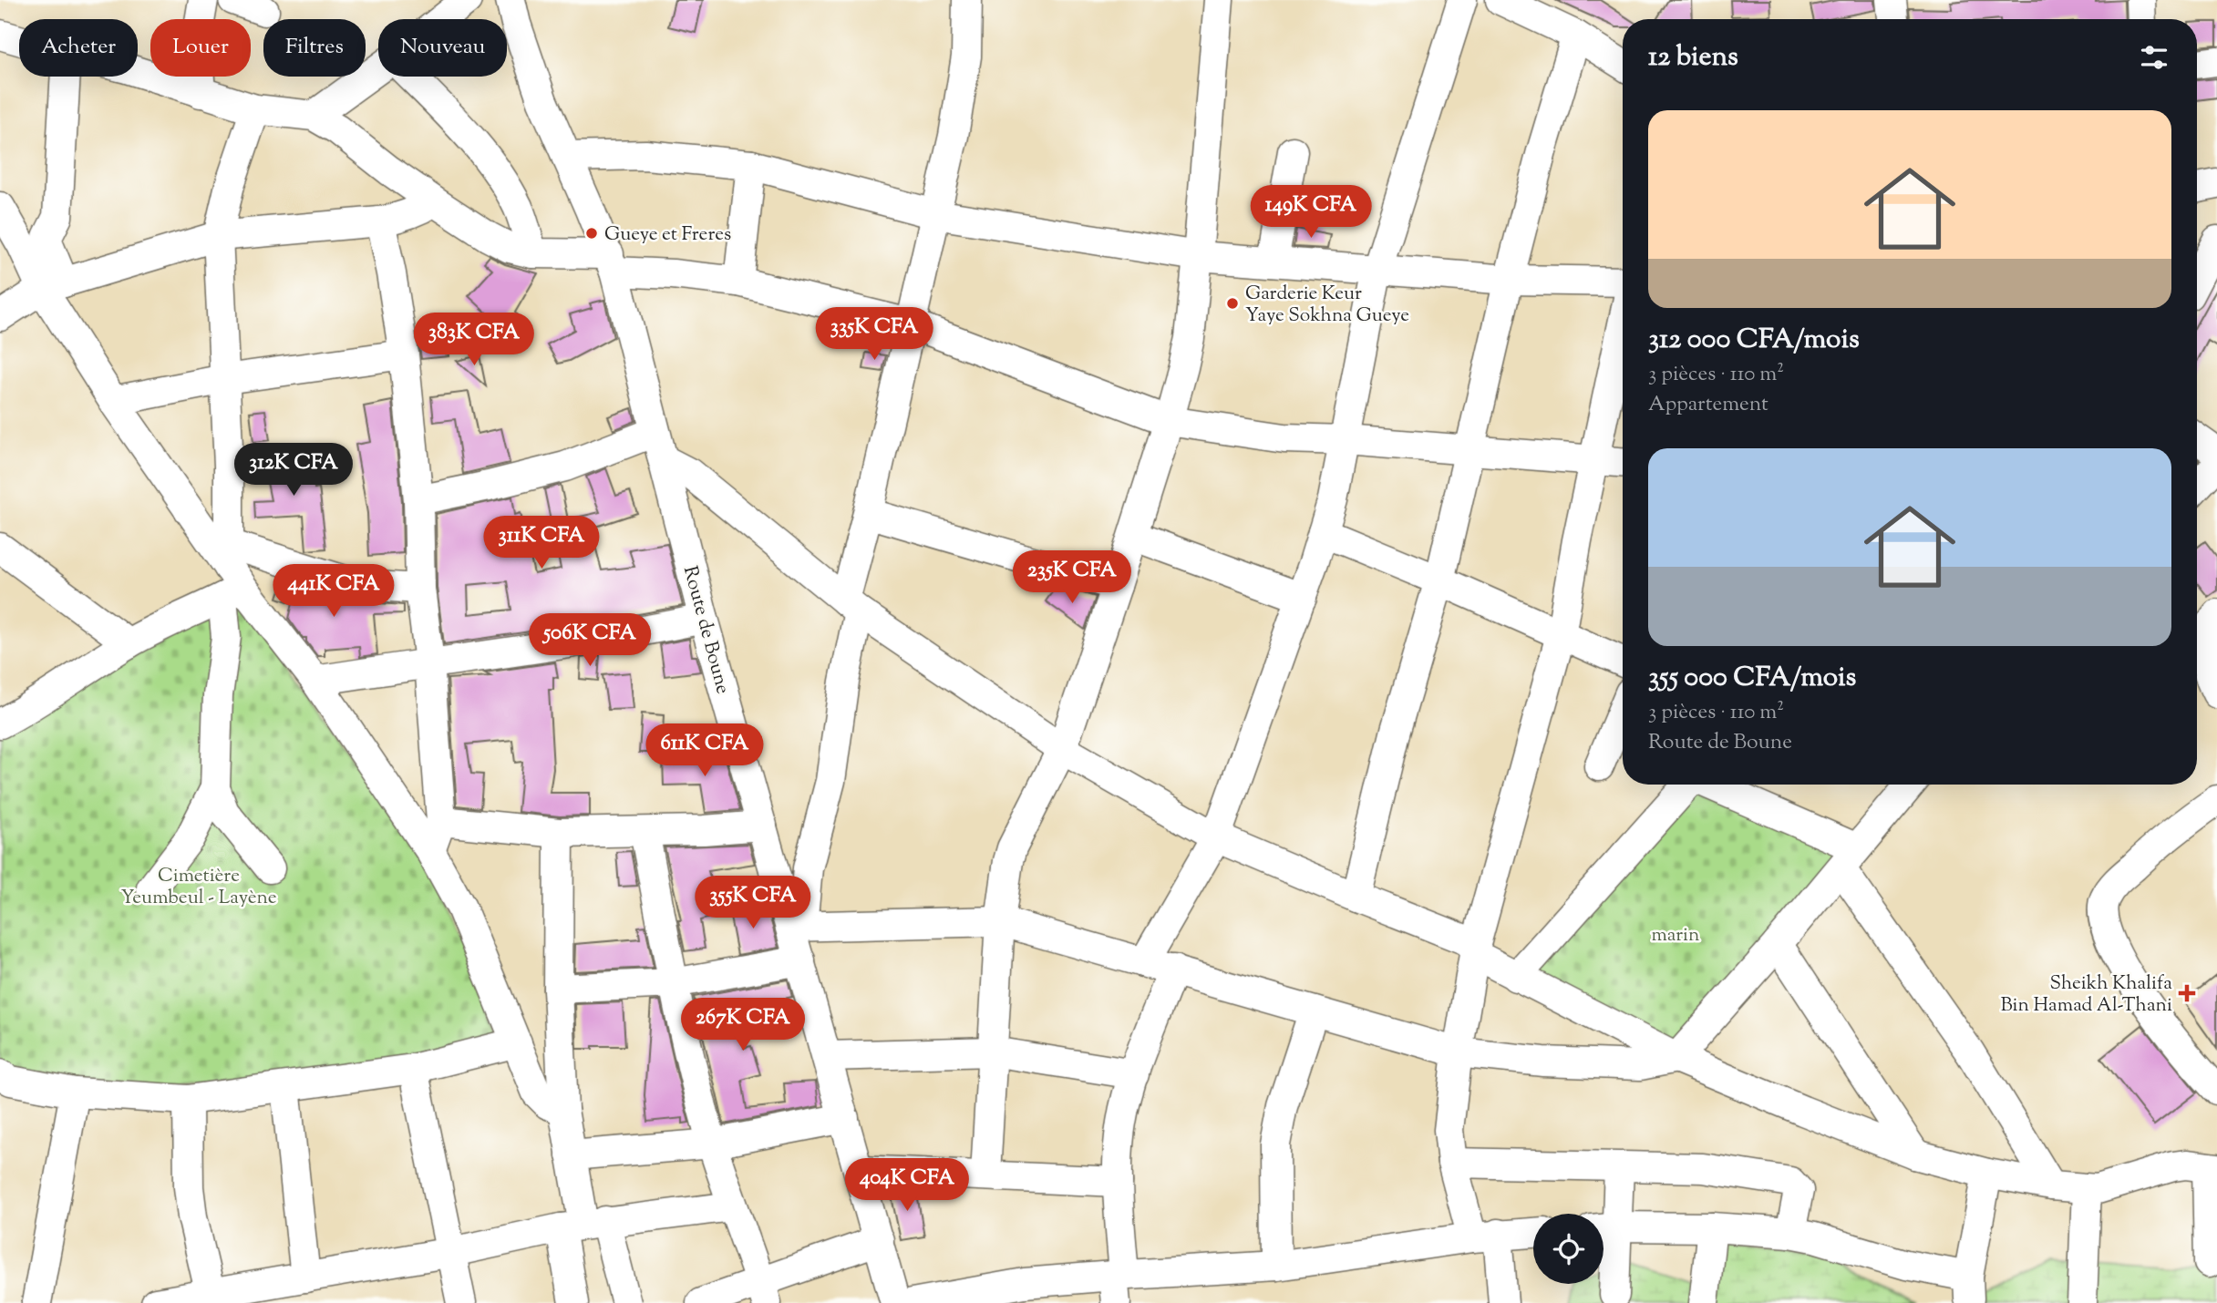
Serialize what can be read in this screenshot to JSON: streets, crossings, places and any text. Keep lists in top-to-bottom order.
{
  "streets": {
    "street": ["Route de Boune"]
  },
  "parks": ["Cimetière Yeumbeul - Layène", "marin"],
  "places": {
    "other": ["Gueye et Freres", "Garderie Keur Yaye Sokhna Gueye"],
    "health": ["Sheikh Khalifa Bin Hamad Al-Thani"]
  },
  "page": {
    "chip": [
      "Acheter",
      "Louer",
      "Filtres",
      "Nouveau"
    ],
    "heading": "12 biens",
    "list": [
      {
        "name": "312 000 CFA/mois",
        "note": "3 pièces · 110 m² · Appartement"
      },
      {
        "name": "355 000 CFA/mois",
        "note": "3 pièces · 110 m² · Route de Boune"
      }
    ],
    "price": [
      "149K CFA",
      "335K CFA",
      "383K CFA",
      "312K CFA",
      "311K CFA",
      "235K CFA",
      "441K CFA",
      "506K CFA",
      "611K CFA",
      "355K CFA",
      "267K CFA",
      "404K CFA"
    ]
  }
}
